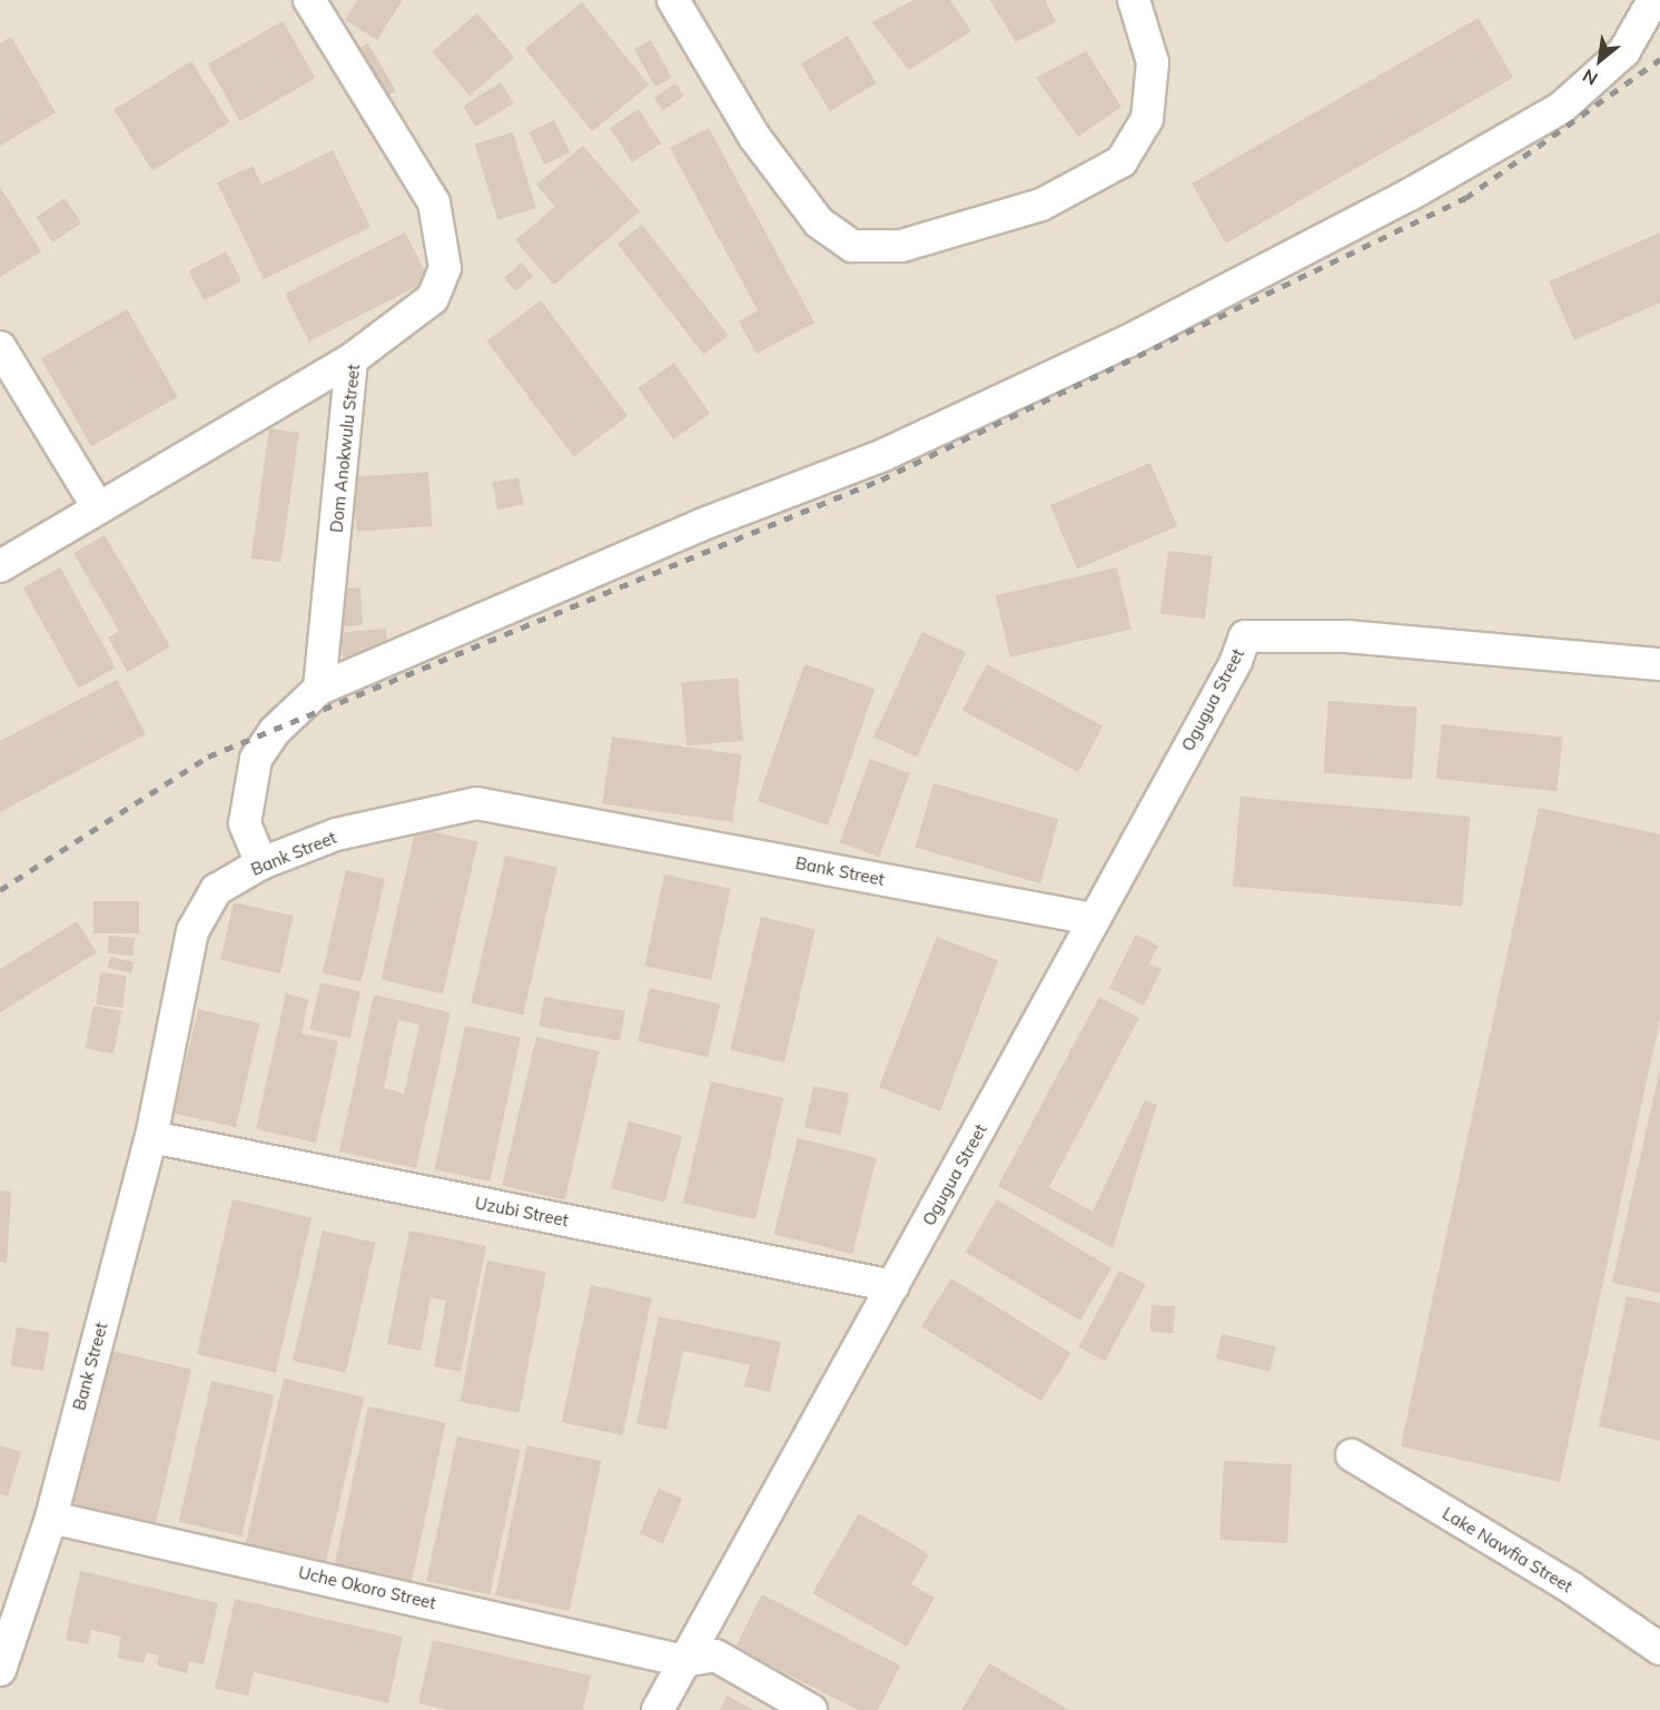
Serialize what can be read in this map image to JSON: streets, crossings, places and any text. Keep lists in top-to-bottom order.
{
  "streets": {
    "street": [
      "Dom Anokwulu Street",
      "Ogugua Street",
      "Bank Street",
      "Uzubi Street",
      "Lake Nawfia Street",
      "Uche Okoro Street"
    ]
  },
  "crossings": [
    ["Ogugua Street", "Bank Street"],
    ["Ogugua Street", "Uzubi Street"],
    ["Ogugua Street", "Uche Okoro Street"],
    ["Bank Street", "Uzubi Street"],
    ["Bank Street", "Uche Okoro Street"]
  ],
  "north": "bottom left"
}
